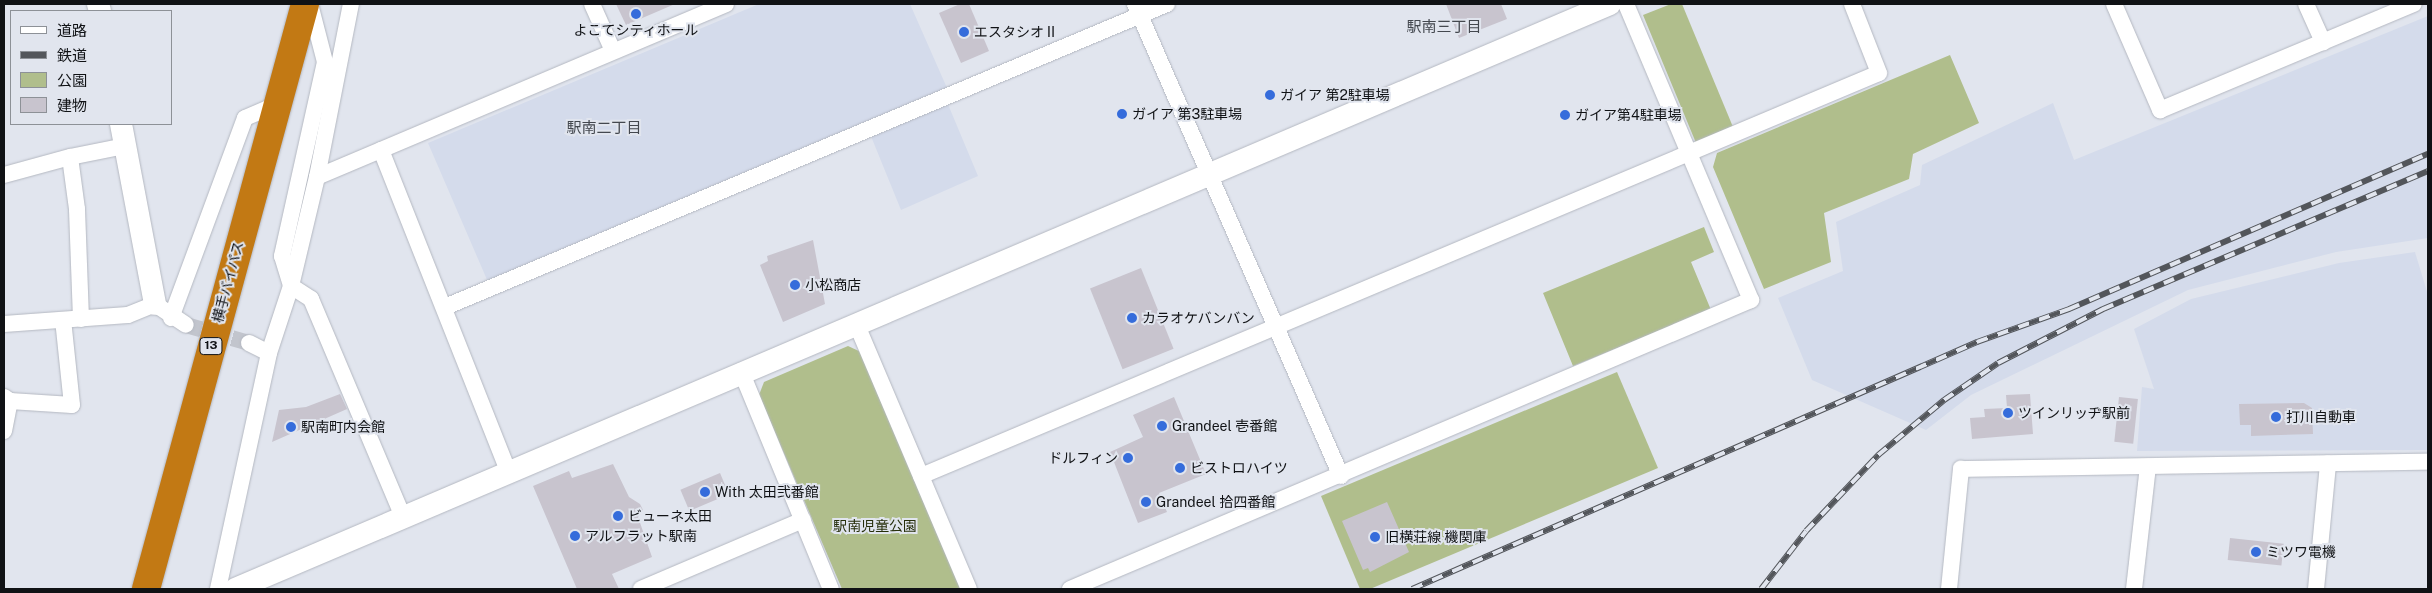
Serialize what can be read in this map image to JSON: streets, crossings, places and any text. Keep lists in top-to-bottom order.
{
  "streets": {
    "highway": ["横手バイパス", "13"]
  },
  "districts": ["駅南三丁目", "駅南二丁目"],
  "parks": ["駅南児童公園"],
  "places": [
    "よこてシティホール",
    "エスタシオⅡ",
    "ガイア 第2駐車場",
    "ガイア 第3駐車場",
    "ガイア第4駐車場",
    "小松商店",
    "カラオケバンバン",
    "ツインリッヂ駅前",
    "打川自動車",
    "Grandeel 壱番館",
    "駅南町内会館",
    "ドルフィン",
    "ビストロハイツ",
    "With 太田弐番館",
    "Grandeel 拾四番館",
    "ビューネ太田",
    "アルフラット駅南",
    "旧横荘線 機関庫",
    "ミツワ電機"
  ],
  "legend": [
    "道路",
    "鉄道",
    "公園",
    "建物"
  ]
}
